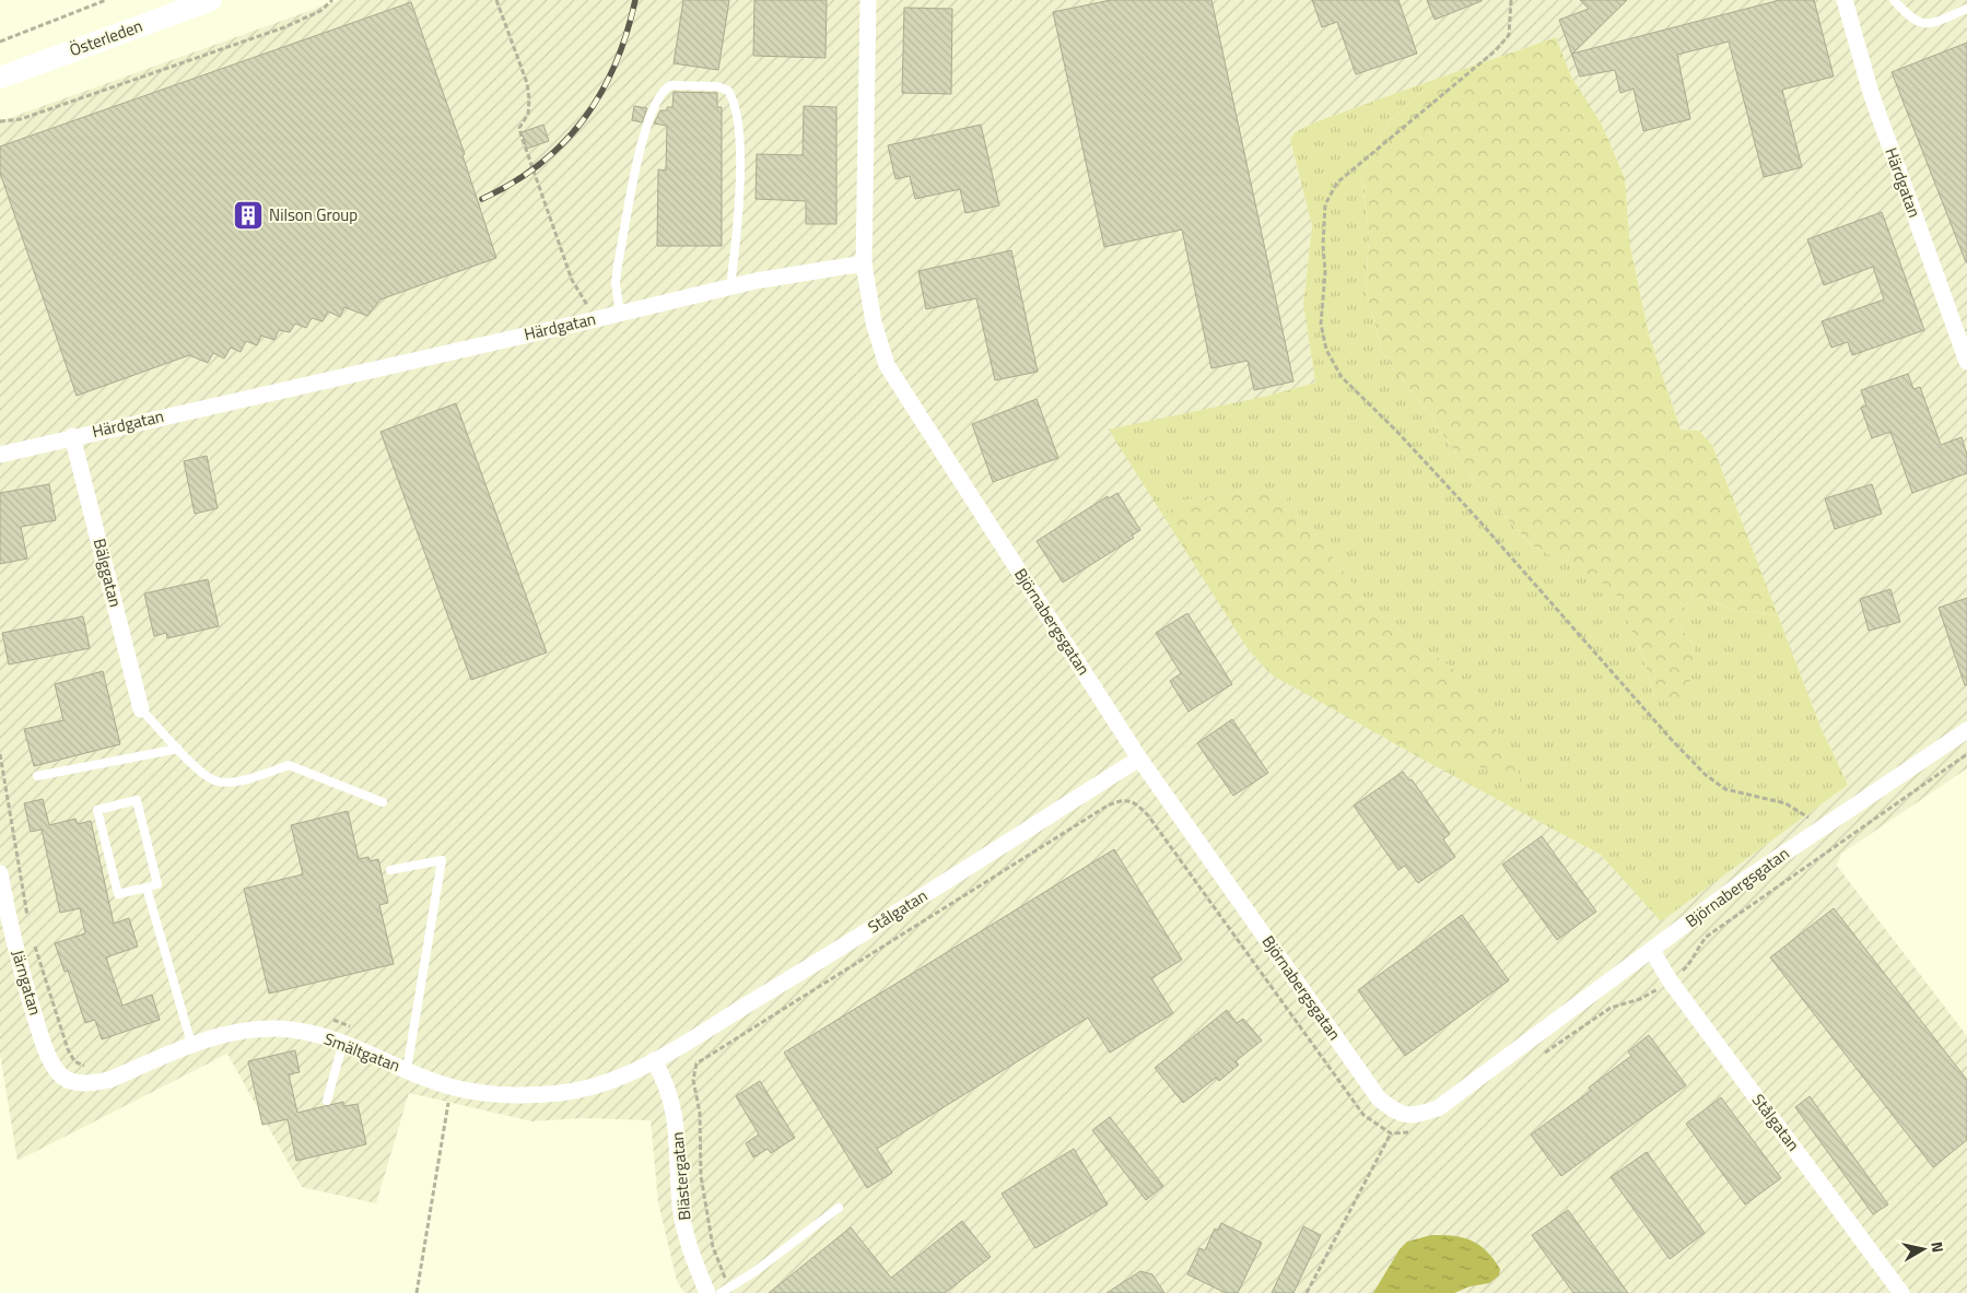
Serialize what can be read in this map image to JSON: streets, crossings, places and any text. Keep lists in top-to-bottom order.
{
  "streets": {
    "main road": ["Österleden"],
    "street": [
      "Härdgatan",
      "Bälggatan",
      "Björnabergsgatan",
      "Stålgatan",
      "Järngatan",
      "Smältgatan",
      "Blästergatan"
    ]
  },
  "crossings": [
    ["Härdgatan", "Bälggatan"],
    ["Härdgatan", "Björnabergsgatan"],
    ["Björnabergsgatan", "Stålgatan"],
    ["Stålgatan", "Smältgatan"],
    ["Stålgatan", "Blästergatan"],
    ["Järngatan", "Smältgatan"],
    ["Smältgatan", "Blästergatan"]
  ],
  "places": {
    "building": ["Nilson Group"]
  },
  "north": "right"
}
